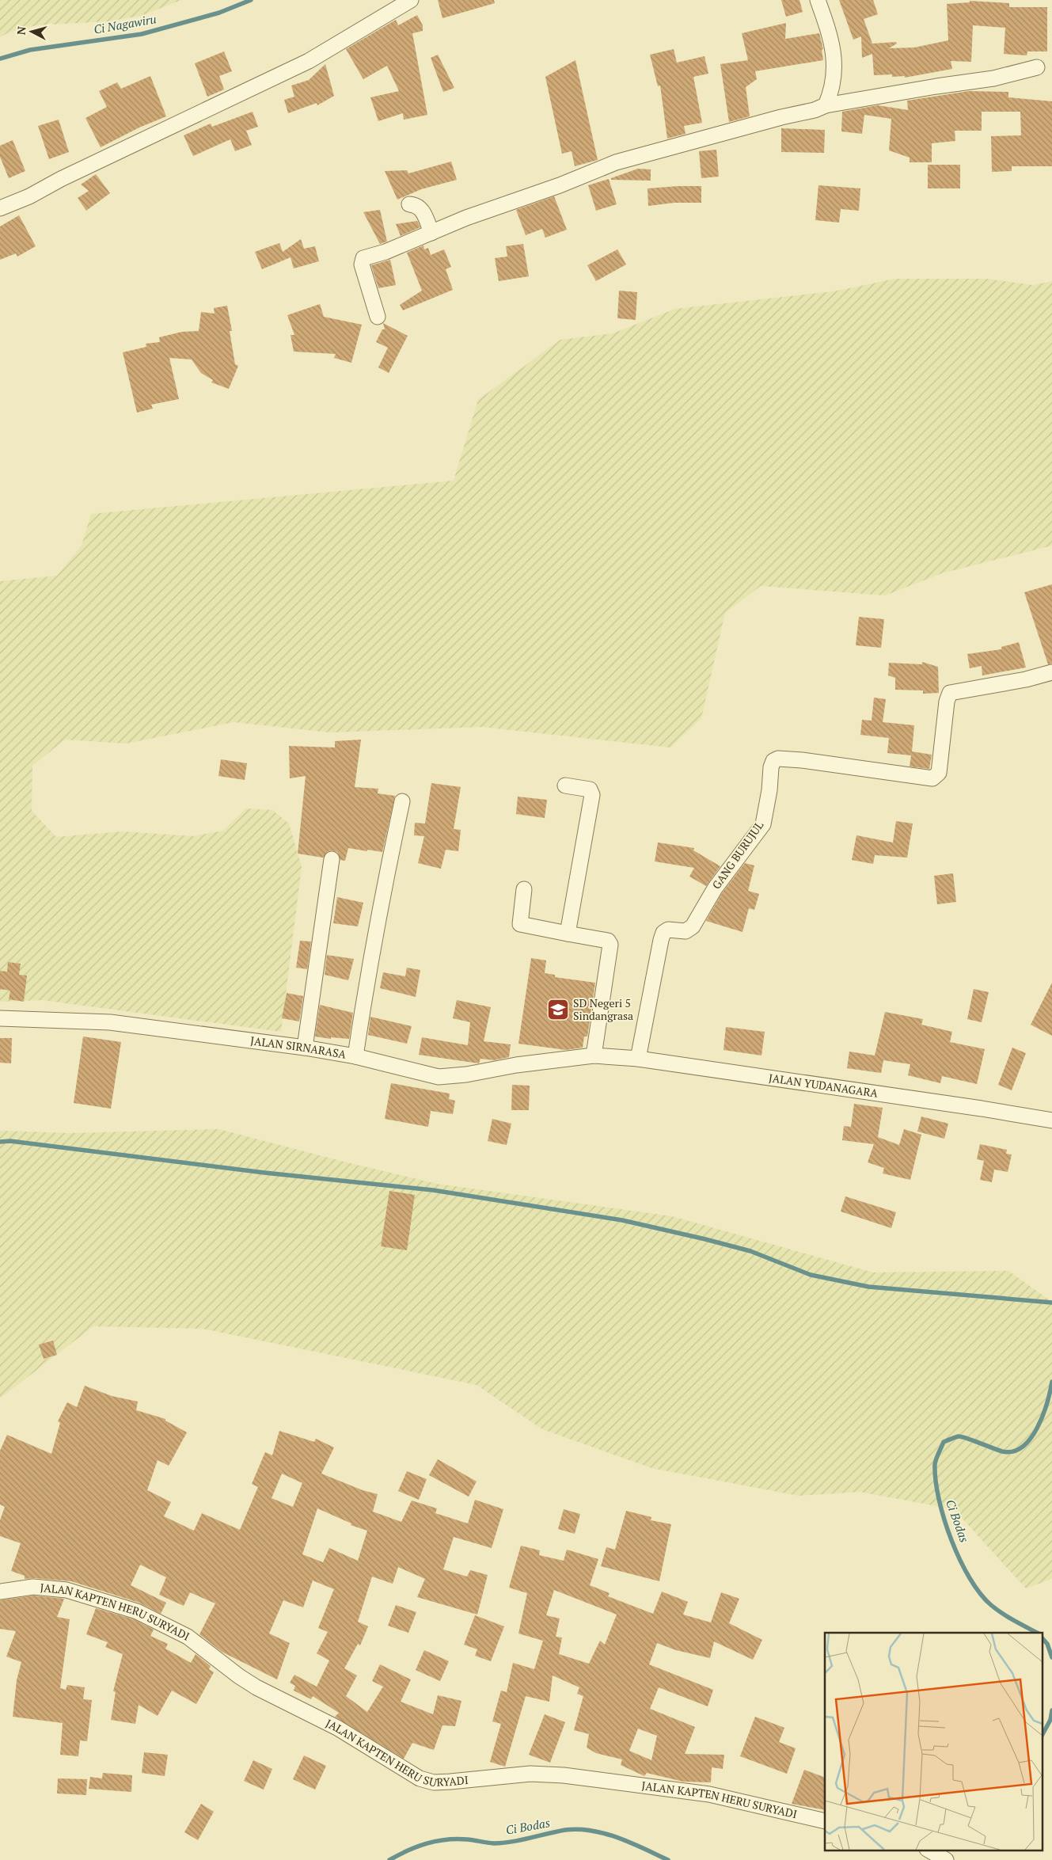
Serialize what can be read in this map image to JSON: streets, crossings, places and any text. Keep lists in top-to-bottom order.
{
  "streets": {
    "street": [
      "GANG BURUJUL",
      "JALAN SIRNARASA",
      "JALAN YUDANAGARA",
      "JALAN KAPTEN HERU SURYADI"
    ]
  },
  "crossings": [
    ["GANG BURUJUL", "JALAN YUDANAGARA"],
    ["JALAN SIRNARASA", "JALAN YUDANAGARA"]
  ],
  "water": ["Ci Nagawiru", "Ci Bodas"],
  "places": {
    "school or university": ["SD Negeri 5 Sindangrasa"]
  },
  "north": "left"
}
